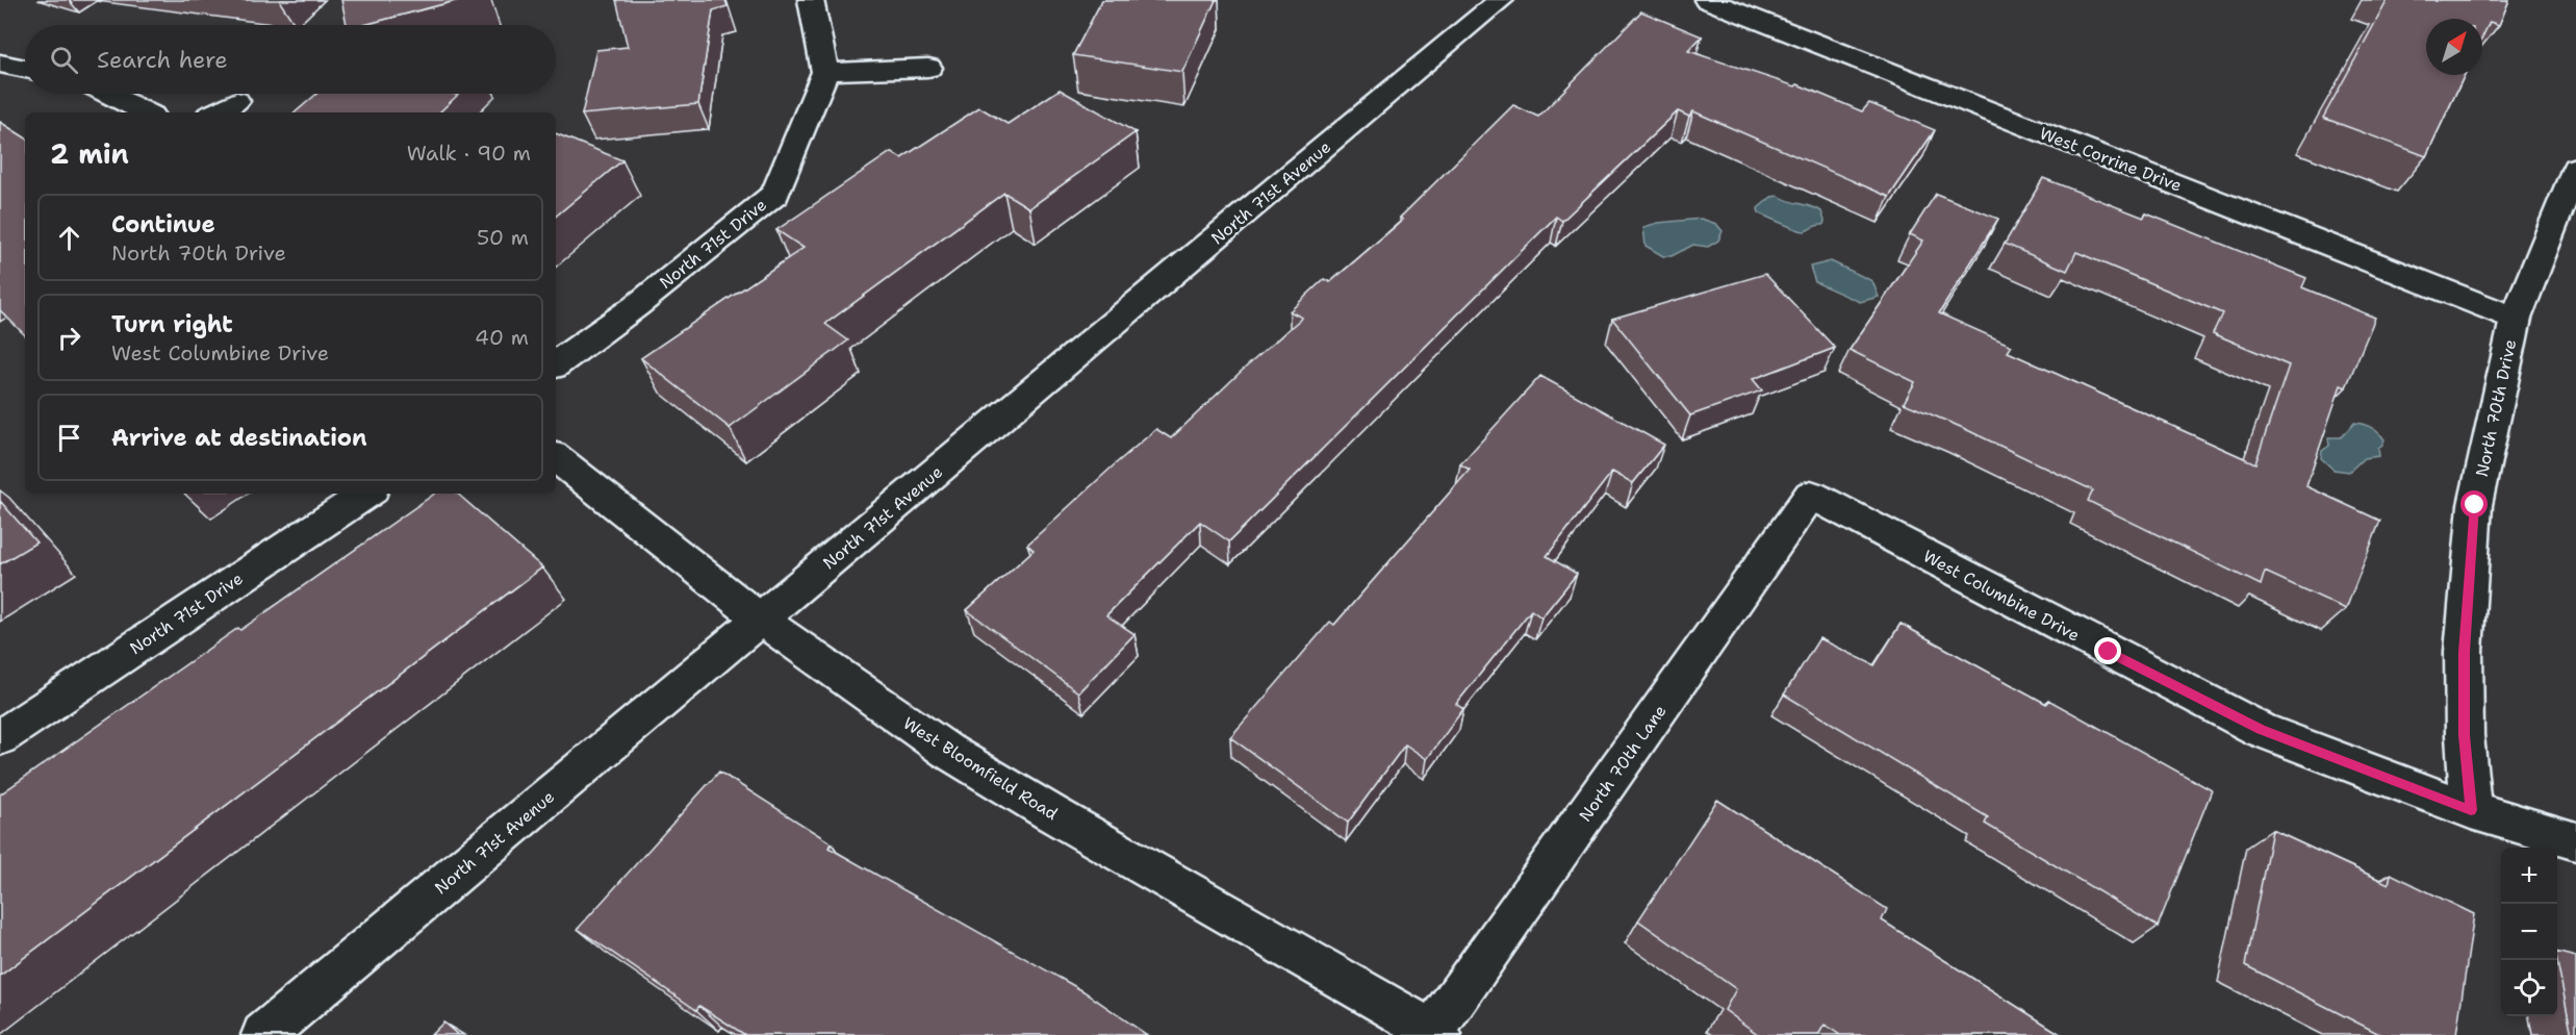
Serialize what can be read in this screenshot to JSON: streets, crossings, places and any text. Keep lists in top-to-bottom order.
{
  "streets": {
    "street": [
      "West Corrine Drive",
      "North 71st Avenue",
      "North 71st Drive",
      "North 70th Drive",
      "West Columbine Drive",
      "North 70th Lane",
      "West Bloomfield Road"
    ]
  },
  "crossings": [
    ["West Corrine Drive", "North 70th Drive"],
    ["North 71st Avenue", "West Bloomfield Road"],
    ["North 70th Drive", "West Columbine Drive"],
    ["West Columbine Drive", "North 70th Lane"],
    ["North 70th Lane", "West Bloomfield Road"]
  ],
  "north": "top right",
  "page": {
    "search": "Search here",
    "heading": ["2 min", "Walk · 90 m"],
    "list": [
      ["Continue", "North 70th Drive", "50 m"],
      ["Turn right", "West Columbine Drive", "40 m"],
      "Arrive at destination"
    ],
    "map_buttons": ["+", "−"]
  }
}
